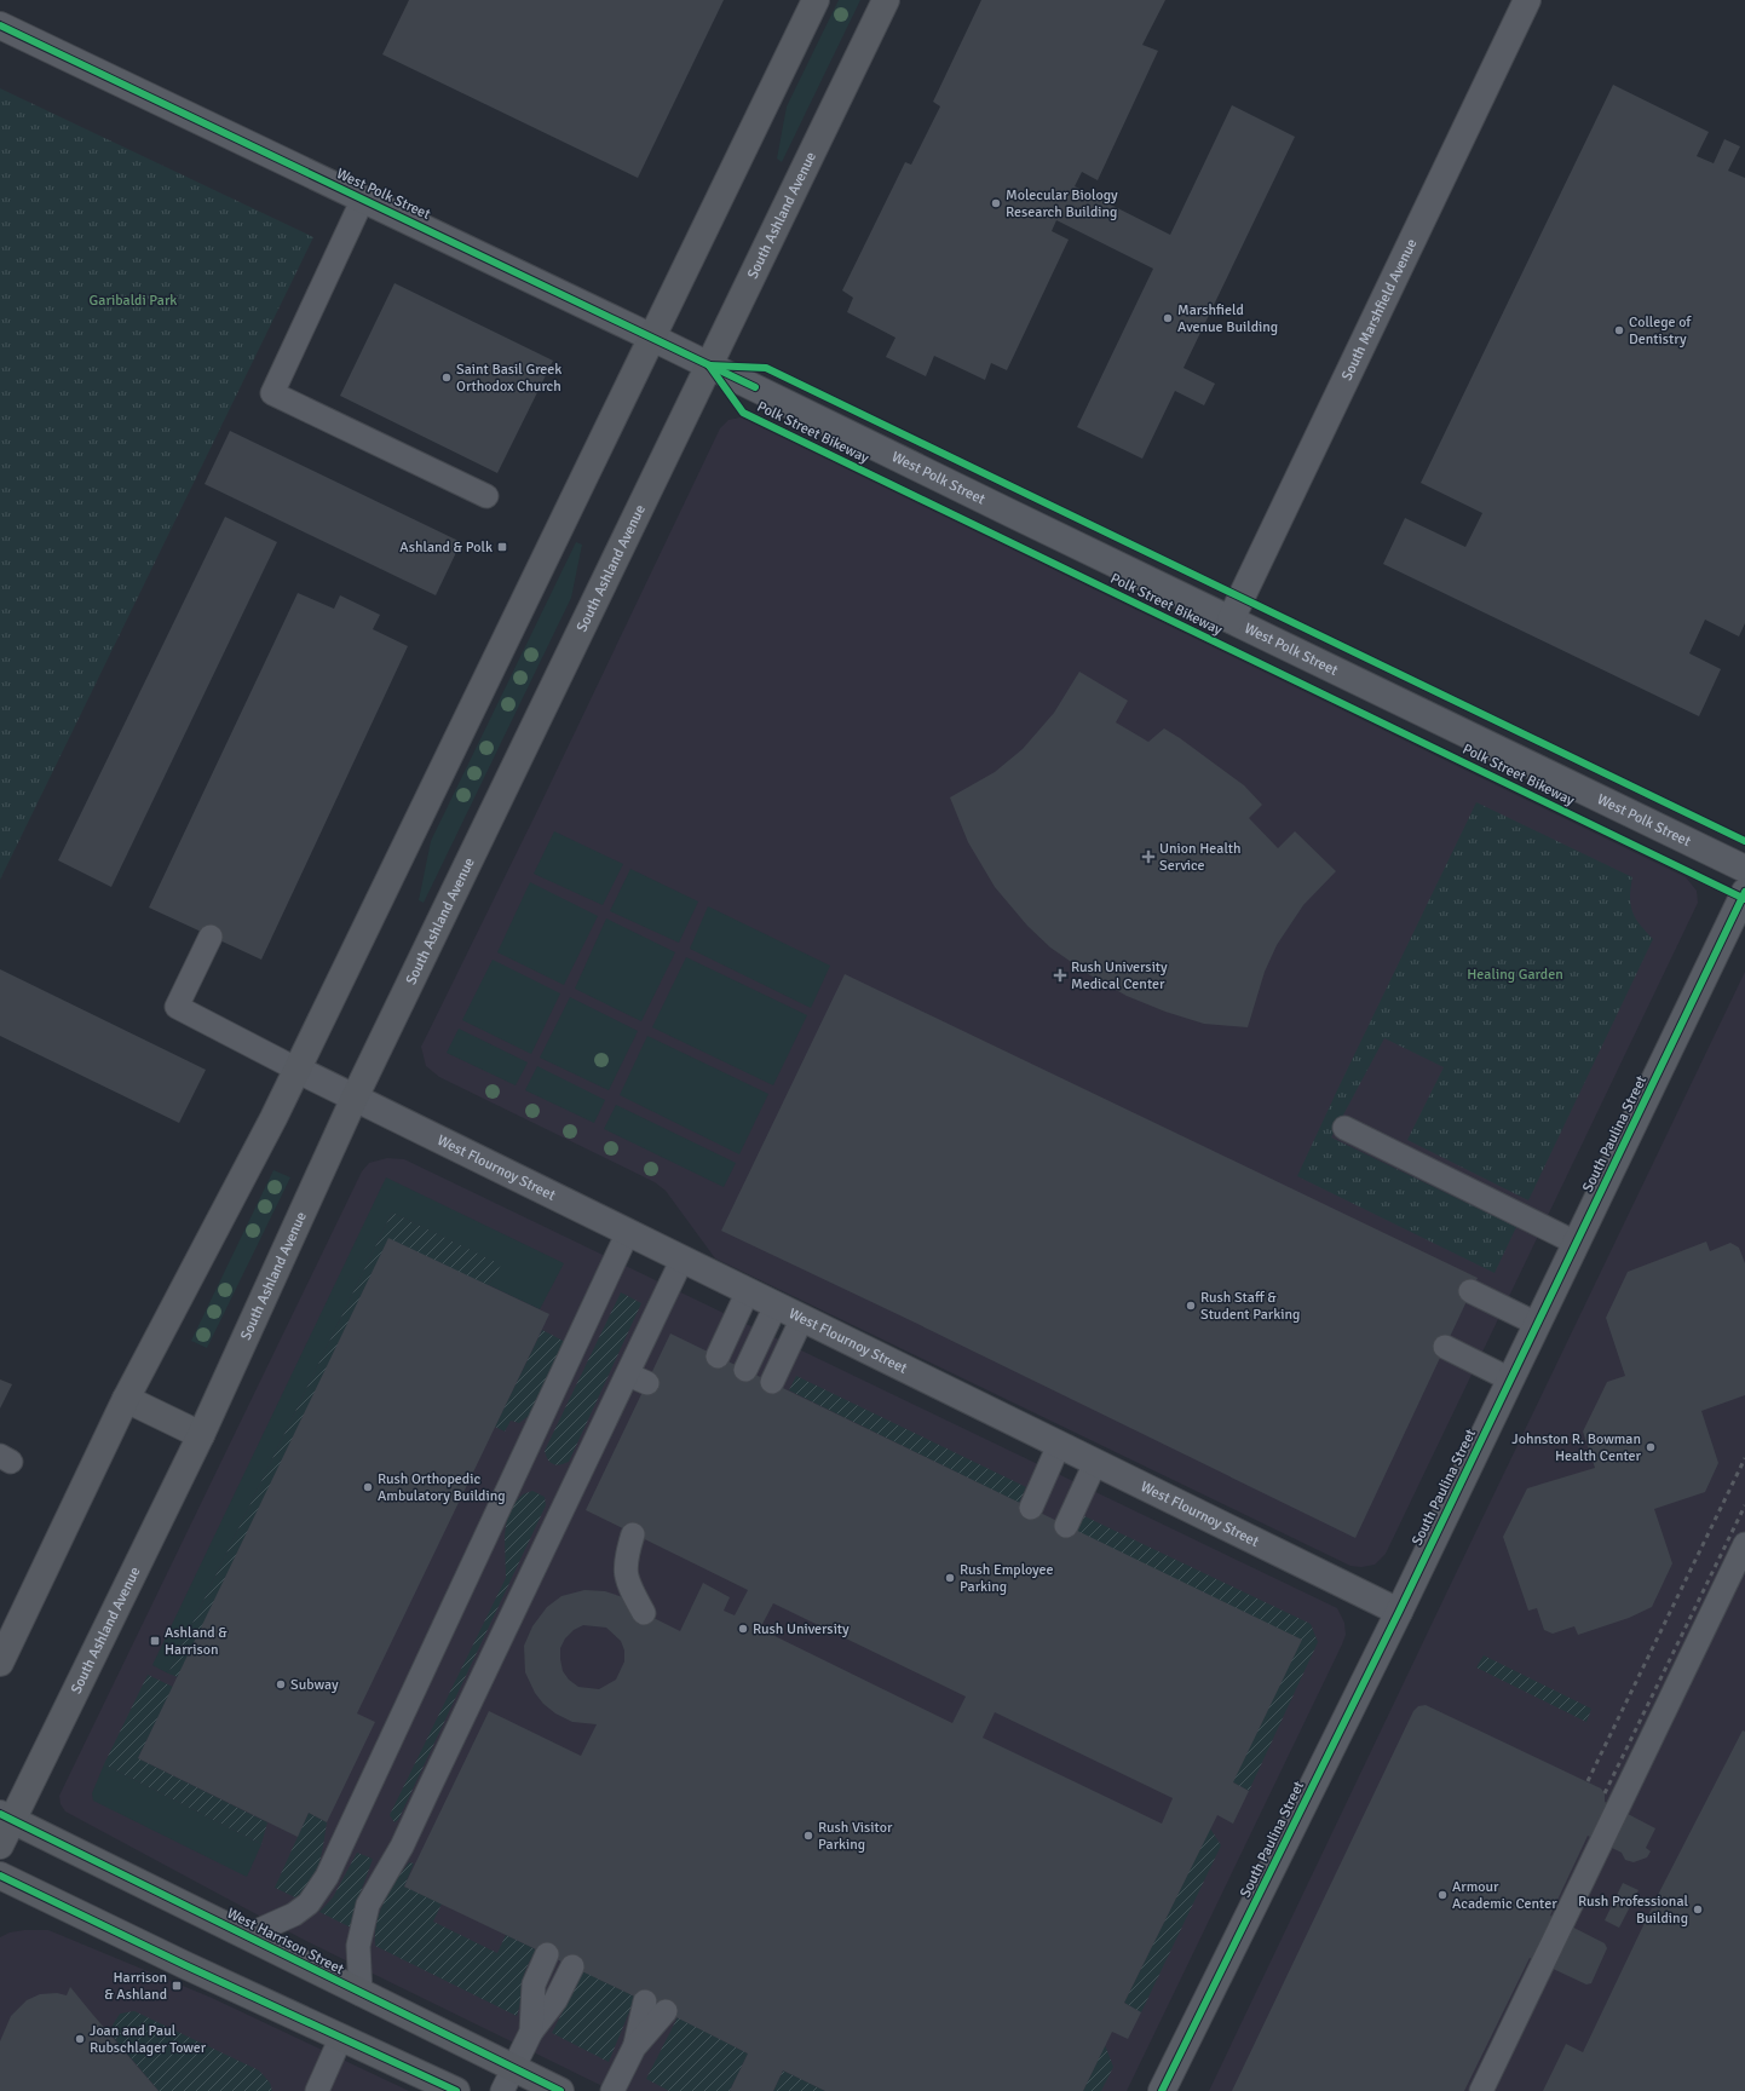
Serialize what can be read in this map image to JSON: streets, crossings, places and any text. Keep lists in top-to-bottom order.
{
  "streets": {
    "main road": ["South Ashland Avenue", "West Harrison Street"],
    "street": [
      "West Polk Street",
      "South Marshfield Avenue",
      "South Paulina Street",
      "West Flournoy Street"
    ],
    "cycle path": ["Polk Street Bikeway"]
  },
  "crossings": [
    ["West Polk Street", "South Ashland Avenue"],
    ["West Polk Street", "South Marshfield Avenue"],
    ["South Ashland Avenue", "West Flournoy Street"],
    ["South Ashland Avenue", "West Harrison Street"],
    ["South Paulina Street", "West Flournoy Street"]
  ],
  "parks": ["Garibaldi Park", "Healing Garden"],
  "places": {
    "other": [
      "Molecular Biology Research Building",
      "Marshfield Avenue Building",
      "College of Dentistry",
      "Saint Basil Greek Orthodox Church",
      "Rush Staff & Student Parking",
      "Johnston R. Bowman Health Center",
      "Rush Orthopedic Ambulatory Building",
      "Rush Employee Parking",
      "Rush University",
      "Subway",
      "Rush Visitor Parking",
      "Armour Academic Center",
      "Rush Professional Building",
      "Joan and Paul Rubschlager Tower"
    ],
    "transit": ["Ashland & Polk", "Ashland & Harrison", "Harrison & Ashland"],
    "health": ["Union Health Service", "Rush University Medical Center"]
  }
}
